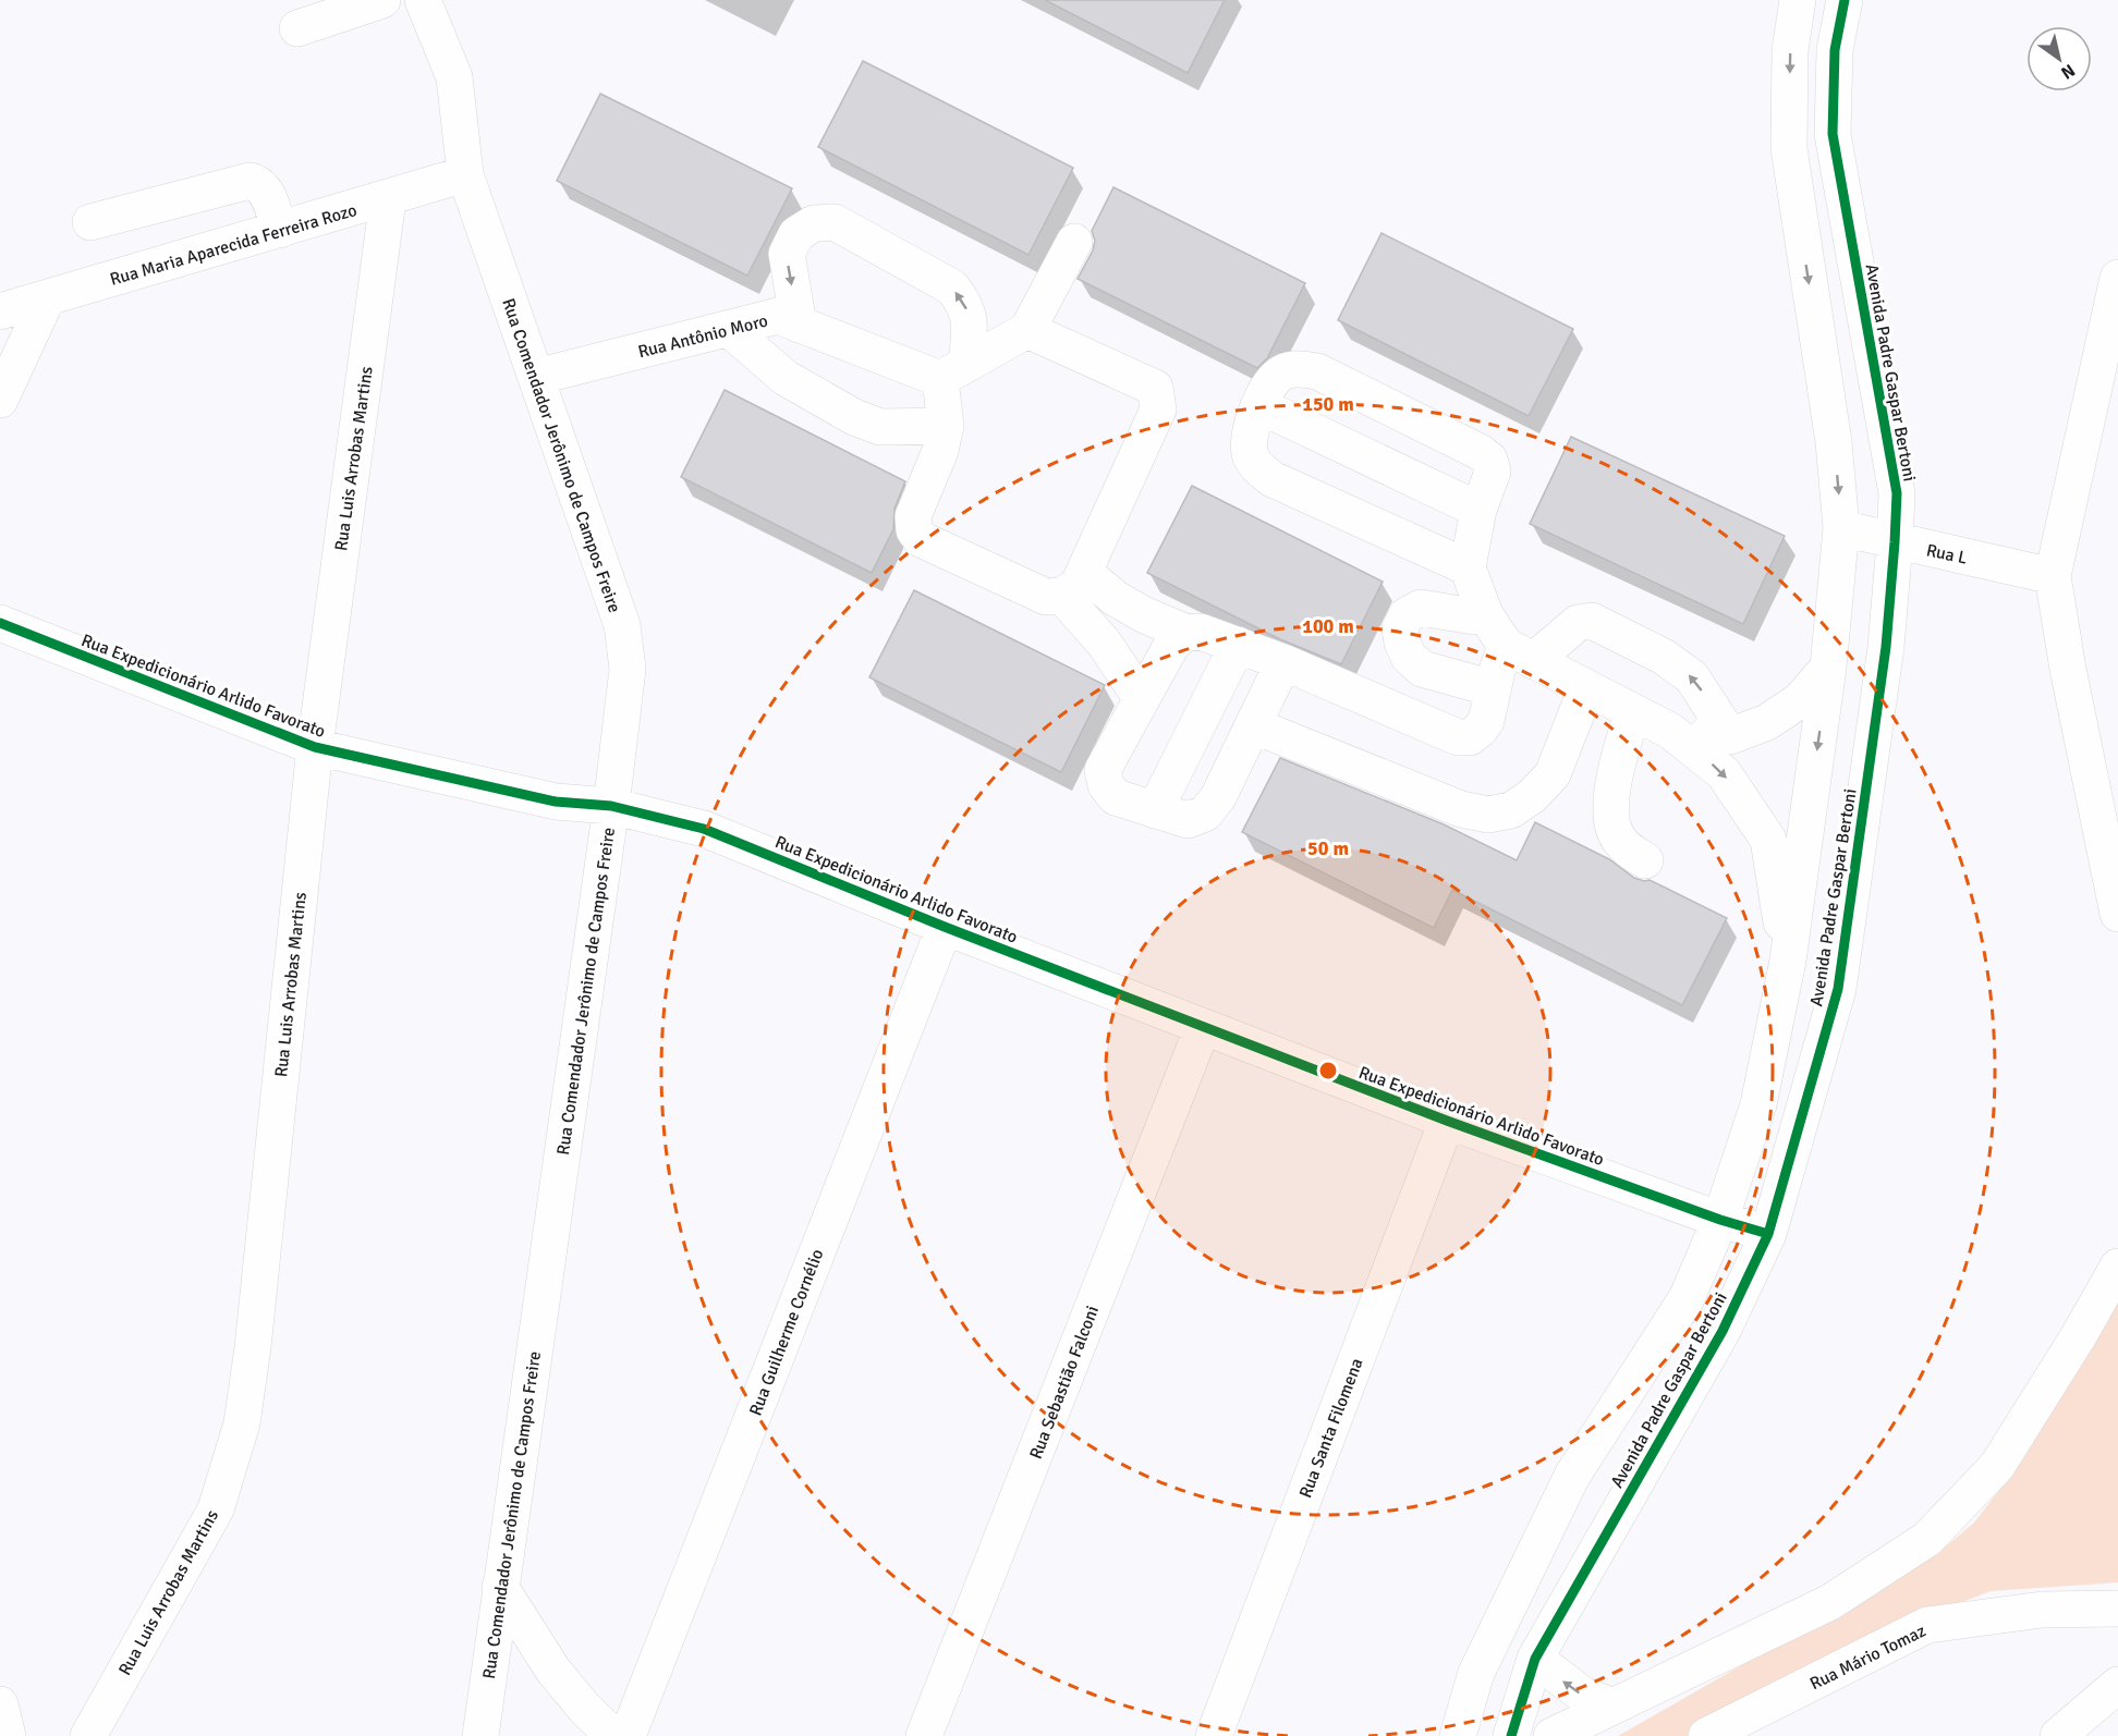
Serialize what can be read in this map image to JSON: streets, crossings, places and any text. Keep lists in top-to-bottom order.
{
  "streets": {
    "street": [
      "Rua Maria Aparecida Ferreira Rozo",
      "Rua Antônio Moro",
      "Avenida Padre Gaspar Bertoni",
      "Rua Comendador Jerônimo de Campos Freire",
      "Rua Luis Arrobas Martins",
      "Rua L",
      "Rua Expedicionário Arlido Favorato",
      "Rua Guilherme Cornélio",
      "Rua Sebastião Falconi",
      "Rua Santa Filomena",
      "Rua Mário Tomaz"
    ]
  },
  "crossings": [
    ["Rua Maria Aparecida Ferreira Rozo", "Rua Comendador Jerônimo de Campos Freire"],
    ["Rua Maria Aparecida Ferreira Rozo", "Rua Luis Arrobas Martins"],
    ["Rua Antônio Moro", "Rua Comendador Jerônimo de Campos Freire"],
    ["Avenida Padre Gaspar Bertoni", "Rua L"],
    ["Avenida Padre Gaspar Bertoni", "Rua Expedicionário Arlido Favorato"],
    ["Rua Comendador Jerônimo de Campos Freire", "Rua Expedicionário Arlido Favorato"],
    ["Rua Luis Arrobas Martins", "Rua Expedicionário Arlido Favorato"],
    ["Rua Expedicionário Arlido Favorato", "Rua Guilherme Cornélio"],
    ["Rua Expedicionário Arlido Favorato", "Rua Sebastião Falconi"],
    ["Rua Expedicionário Arlido Favorato", "Rua Santa Filomena"]
  ],
  "north": "bottom right",
  "rings": ["150 m", "100 m", "50 m"]
}
